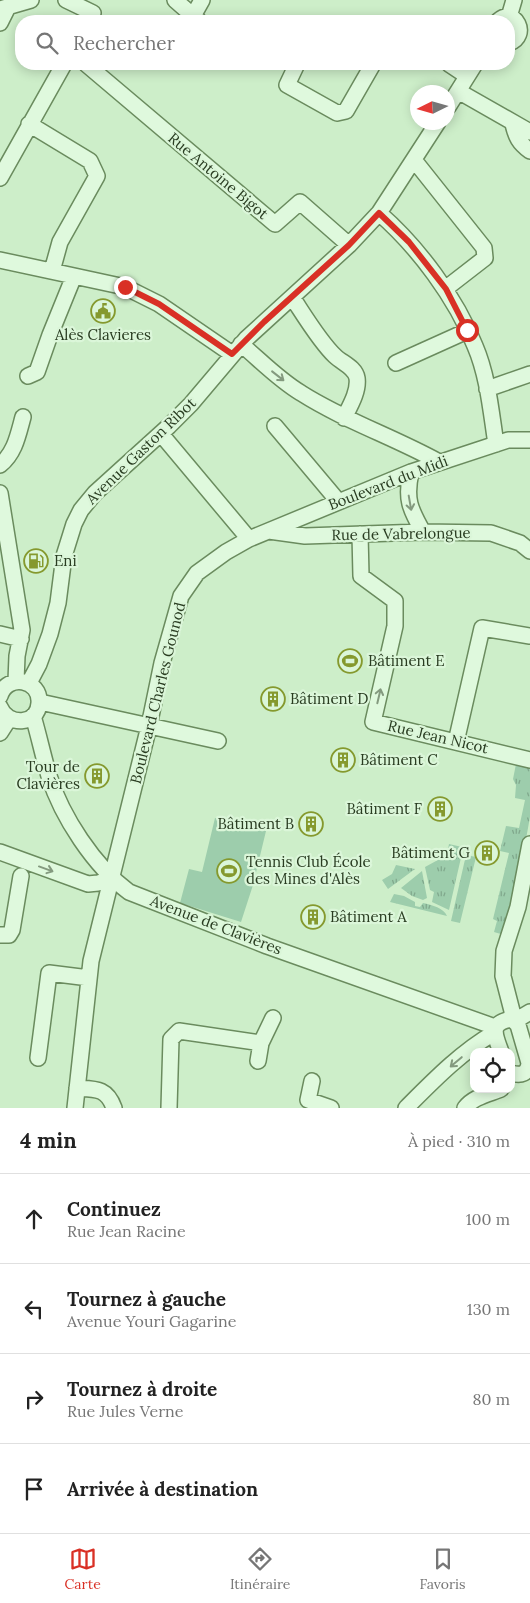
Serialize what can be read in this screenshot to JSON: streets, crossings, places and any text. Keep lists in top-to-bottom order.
{
  "streets": {
    "street": [
      "Rue Antoine Bigot",
      "Avenue Gaston Ribot",
      "Boulevard du Midi",
      "Rue de Vabrelongue",
      "Boulevard Charles Gounod",
      "Rue Jean Nicot",
      "Avenue de Clavières"
    ]
  },
  "crossings": [
    ["Rue Antoine Bigot", "Avenue Gaston Ribot"],
    ["Avenue Gaston Ribot", "Avenue de Clavières"],
    ["Boulevard du Midi", "Rue de Vabrelongue"],
    ["Boulevard du Midi", "Boulevard Charles Gounod"],
    ["Rue de Vabrelongue", "Rue Jean Nicot"],
    ["Boulevard Charles Gounod", "Avenue de Clavières"]
  ],
  "places": {
    "public building": ["Alès Clavieres"],
    "fuel station": ["Eni"],
    "sports": ["Bâtiment E", "Tennis Club École des Mines d'Alès"],
    "building": [
      "Bâtiment D",
      "Bâtiment C",
      "Tour de Clavières",
      "Bâtiment F",
      "Bâtiment B",
      "Bâtiment G",
      "Bâtiment A"
    ]
  },
  "north": "left",
  "page": {
    "search": "Rechercher",
    "heading": ["4 min", "À pied · 310 m"],
    "list": [
      ["Continuez", "Rue Jean Racine", "100 m"],
      ["Tournez à gauche", "Avenue Youri Gagarine", "130 m"],
      ["Tournez à droite", "Rue Jules Verne", "80 m"],
      "Arrivée à destination"
    ],
    "nav": ["Carte", "Itinéraire", "Favoris"]
  }
}
